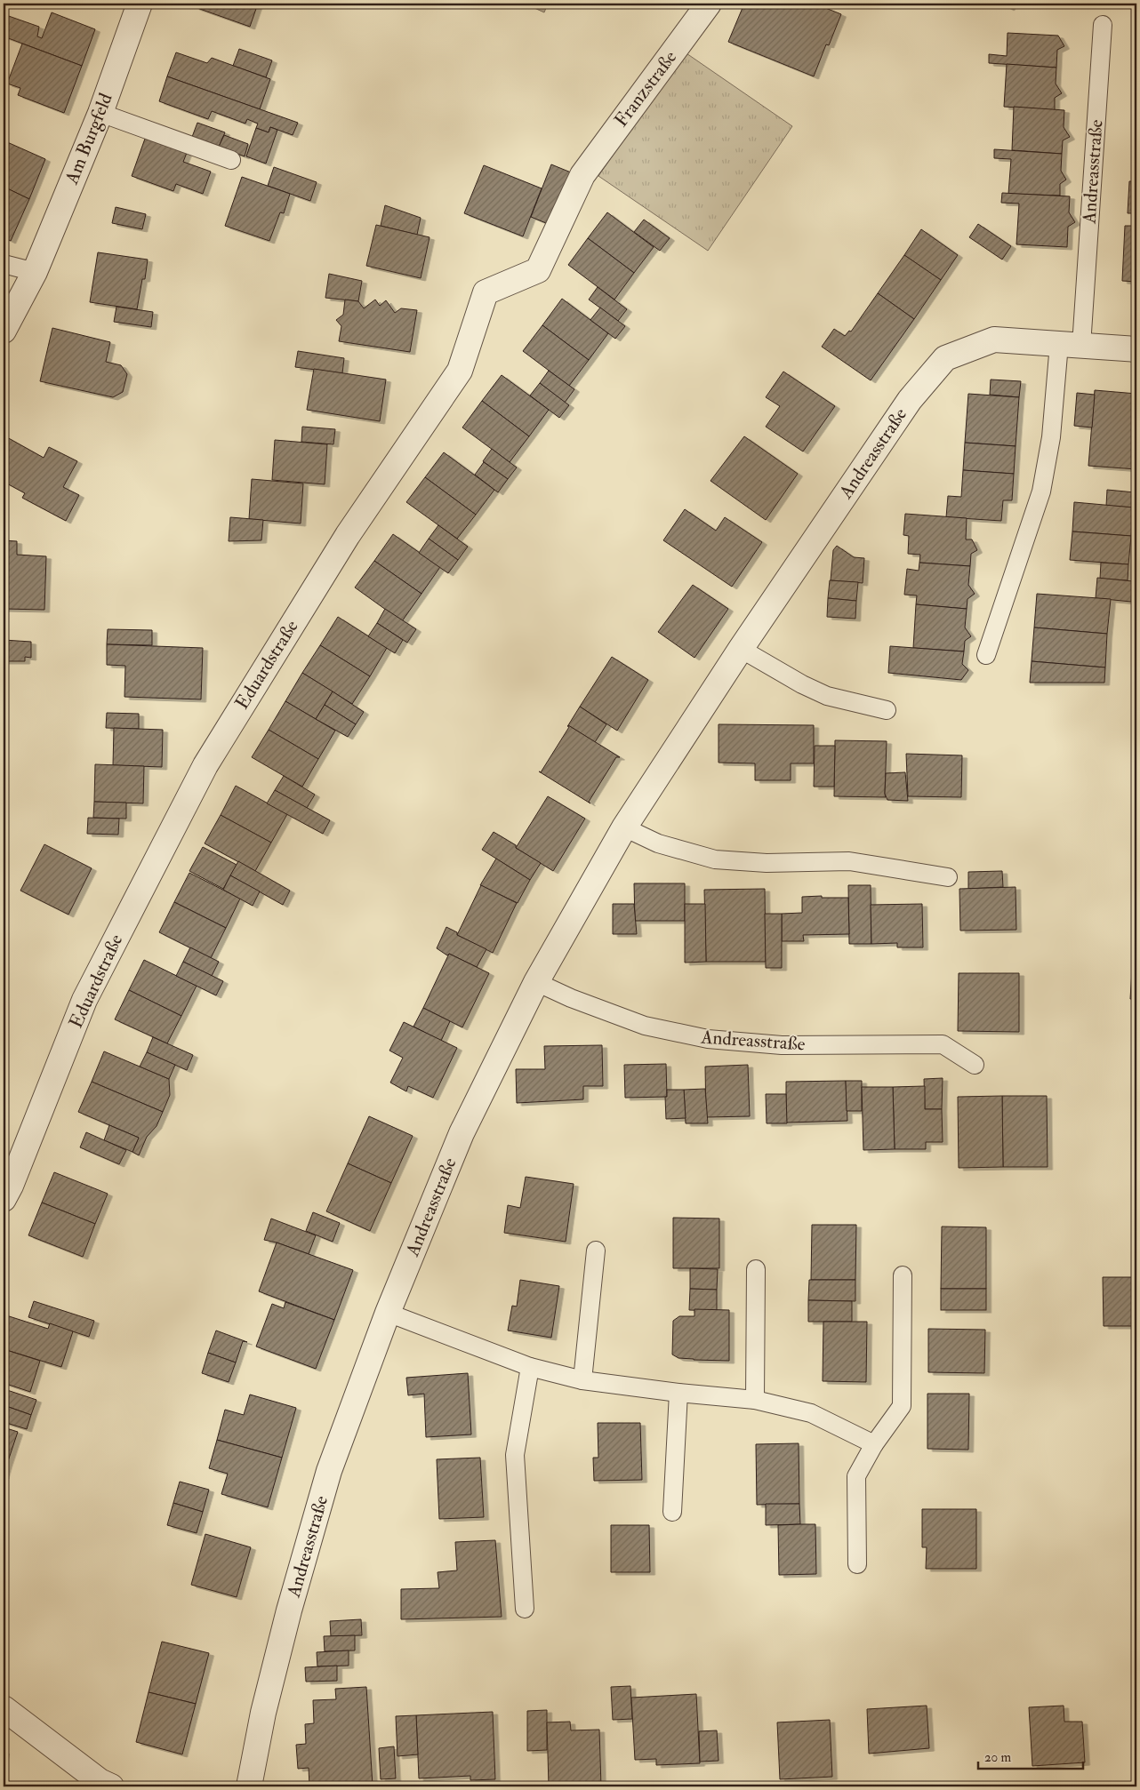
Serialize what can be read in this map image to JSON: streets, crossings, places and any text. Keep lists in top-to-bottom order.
{
  "streets": {
    "street": [
      "Franzstraße",
      "Am Burgfeld",
      "Andreasstraße",
      "Eduardstraße"
    ]
  },
  "crossings": [
    ["Franzstraße", "Eduardstraße"]
  ],
  "scale_bar": "20 m"
}
